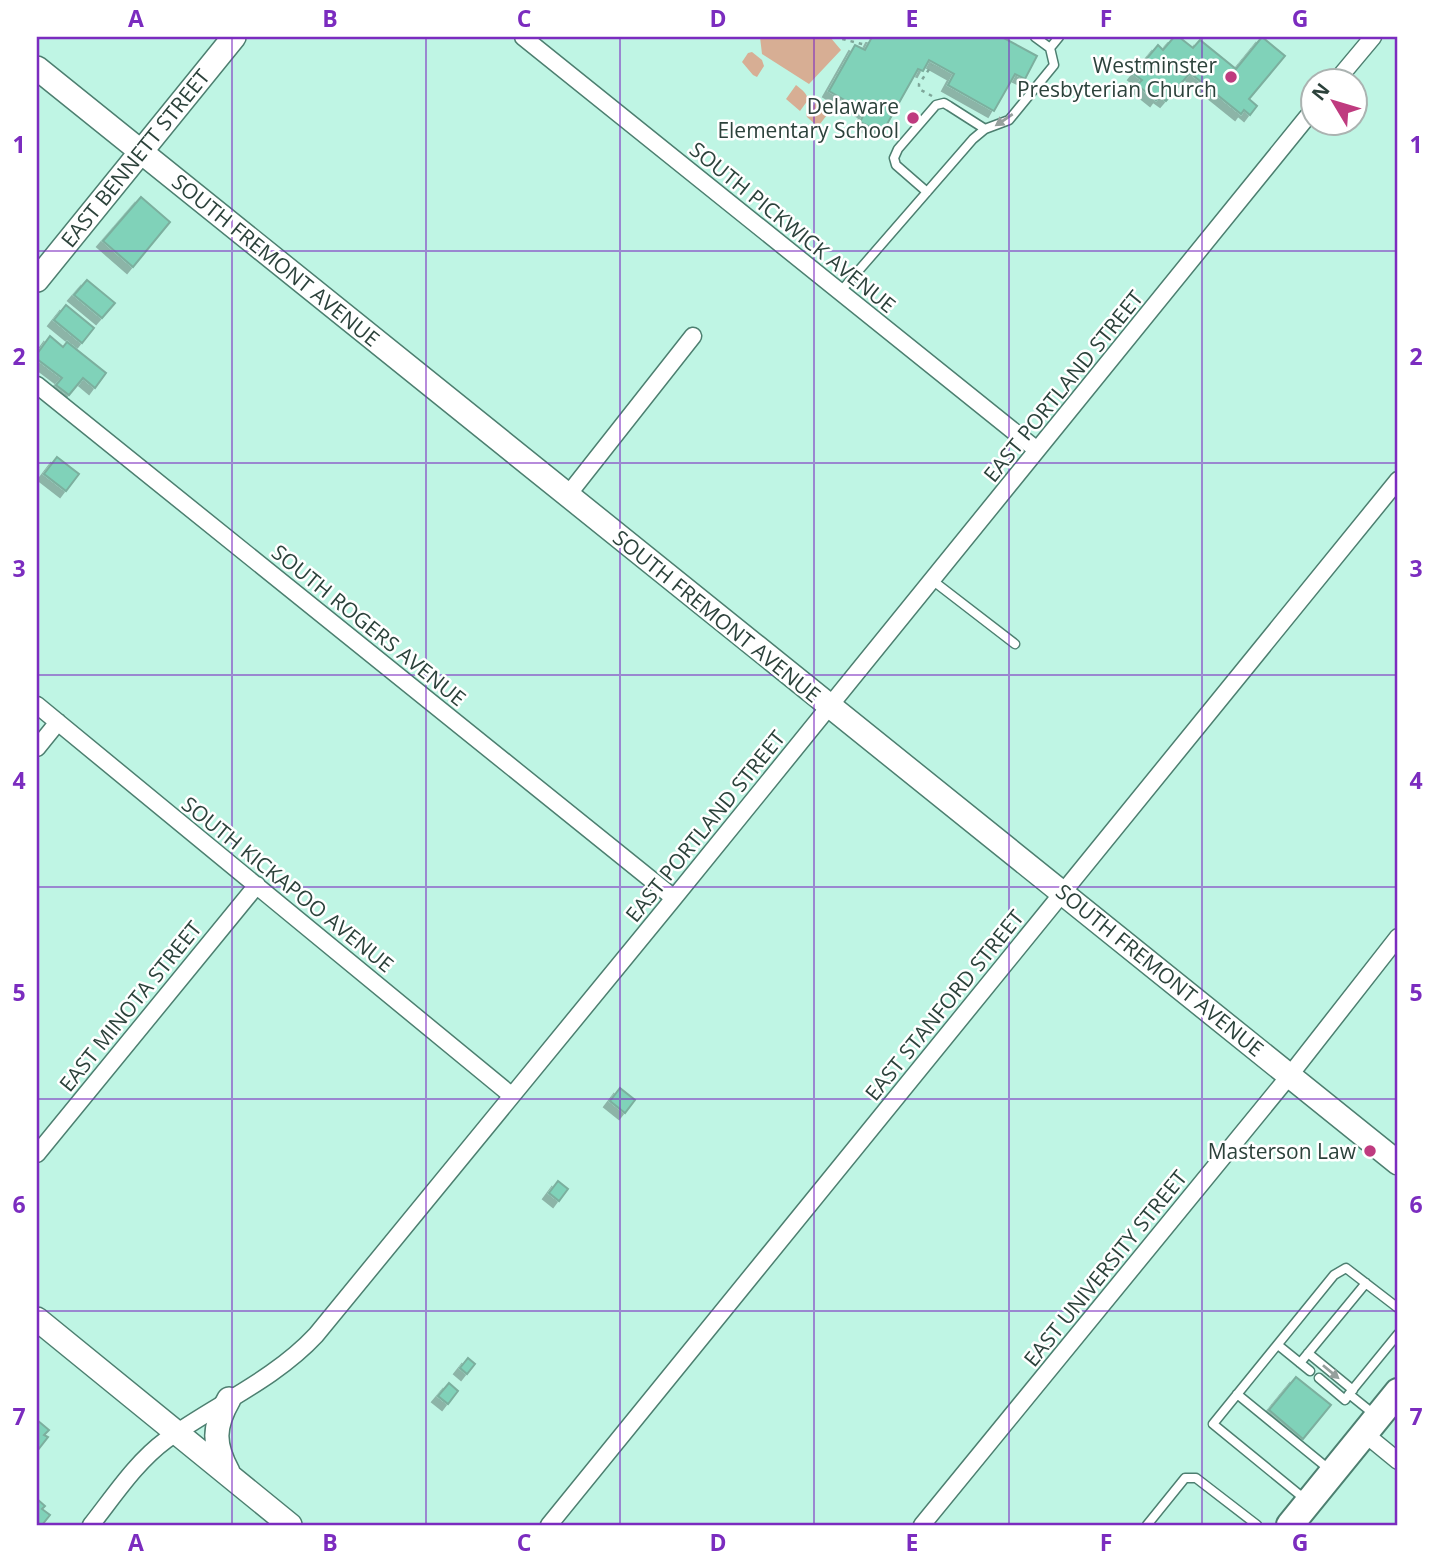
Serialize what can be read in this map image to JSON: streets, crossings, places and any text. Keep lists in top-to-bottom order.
{
  "streets": {
    "street": [
      "EAST BENNETT STREET",
      "SOUTH PICKWICK AVENUE",
      "SOUTH FREMONT AVENUE",
      "EAST PORTLAND STREET",
      "SOUTH ROGERS AVENUE",
      "SOUTH KICKAPOO AVENUE",
      "EAST STANFORD STREET",
      "EAST MINOTA STREET",
      "EAST UNIVERSITY STREET"
    ]
  },
  "crossings": [
    ["EAST BENNETT STREET", "SOUTH FREMONT AVENUE"],
    ["SOUTH PICKWICK AVENUE", "EAST PORTLAND STREET"],
    ["SOUTH FREMONT AVENUE", "EAST PORTLAND STREET"],
    ["SOUTH FREMONT AVENUE", "EAST STANFORD STREET"],
    ["SOUTH FREMONT AVENUE", "EAST UNIVERSITY STREET"],
    ["EAST PORTLAND STREET", "SOUTH ROGERS AVENUE"],
    ["EAST PORTLAND STREET", "SOUTH KICKAPOO AVENUE"],
    ["SOUTH KICKAPOO AVENUE", "EAST MINOTA STREET"]
  ],
  "places": ["Westminster Presbyterian Church", "Delaware Elementary School", "Masterson Law"],
  "north": "top left",
  "grid": {
    "columns": [
      "A",
      "B",
      "C",
      "D",
      "E",
      "F",
      "G"
    ],
    "rows": [
      "1",
      "2",
      "3",
      "4",
      "5",
      "6",
      "7"
    ]
  }
}
